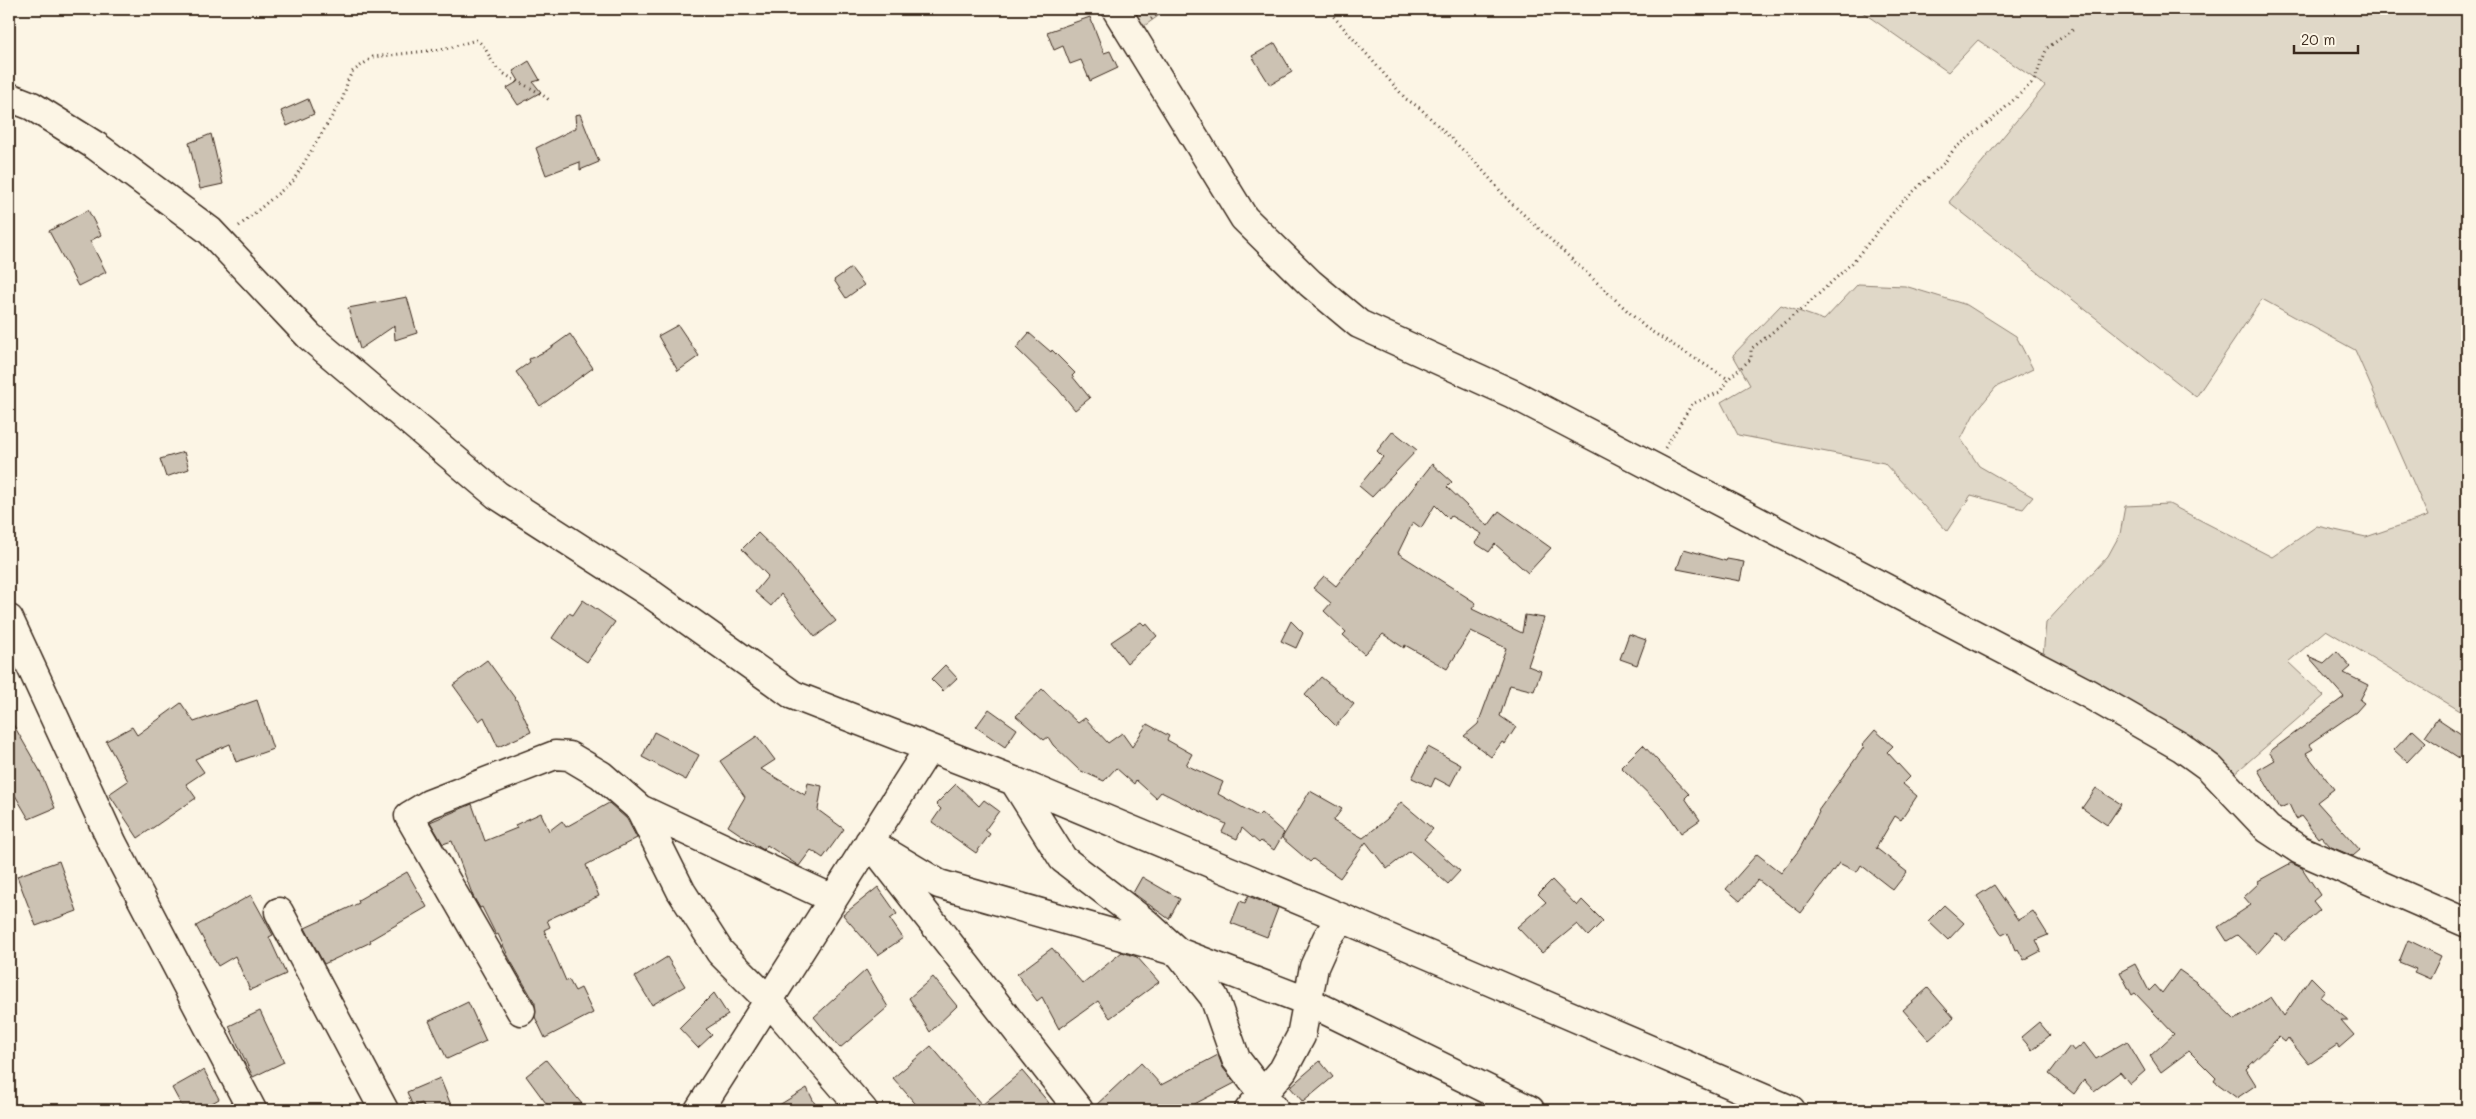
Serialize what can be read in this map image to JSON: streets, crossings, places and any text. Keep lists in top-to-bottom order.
{
  "scale_bar": "20 m"
}
